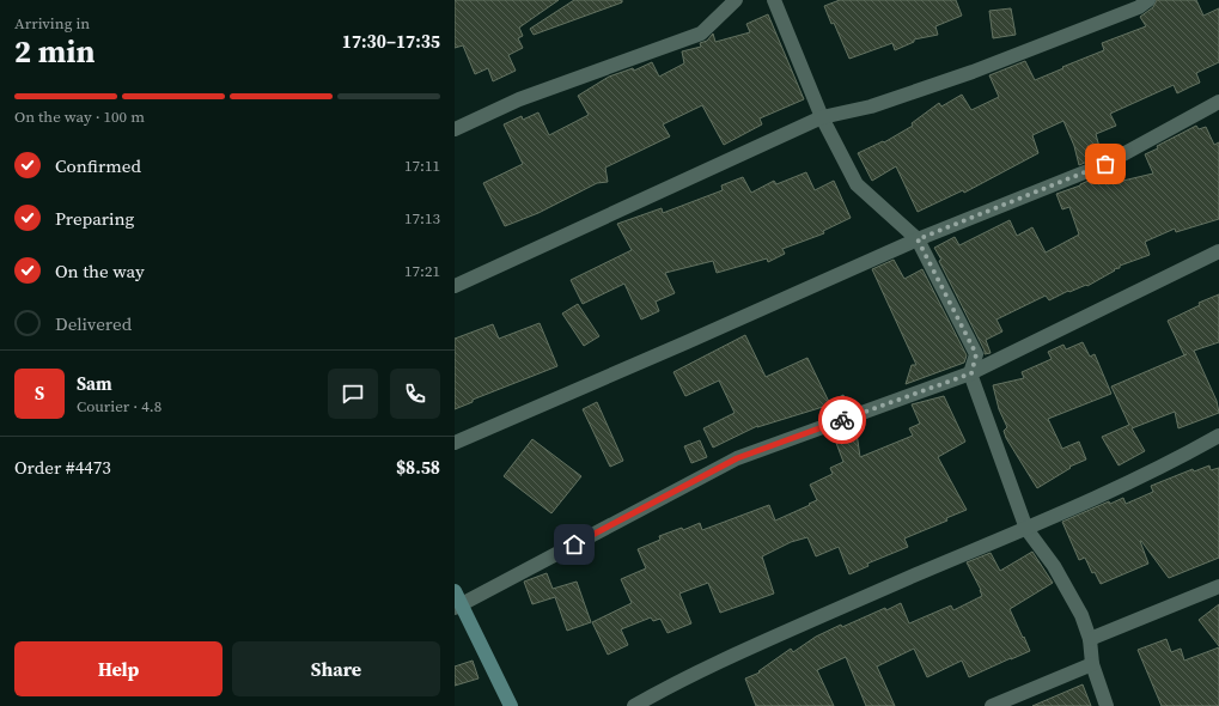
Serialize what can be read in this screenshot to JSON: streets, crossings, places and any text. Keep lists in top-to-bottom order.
{
  "page": {
    "heading": ["2 min", "Arriving in", "17:30–17:35"],
    "panel": [
      "Sam",
      "Courier · 4.8",
      "Order #4473",
      "$8.58"
    ],
    "bar": "On the way · 100 m",
    "list": [
      ["Confirmed", "17:11"],
      ["Preparing", "17:13"],
      ["On the way", "17:21"],
      "Delivered"
    ],
    "round": "S",
    "buttons": ["Help", "Share"]
  }
}
